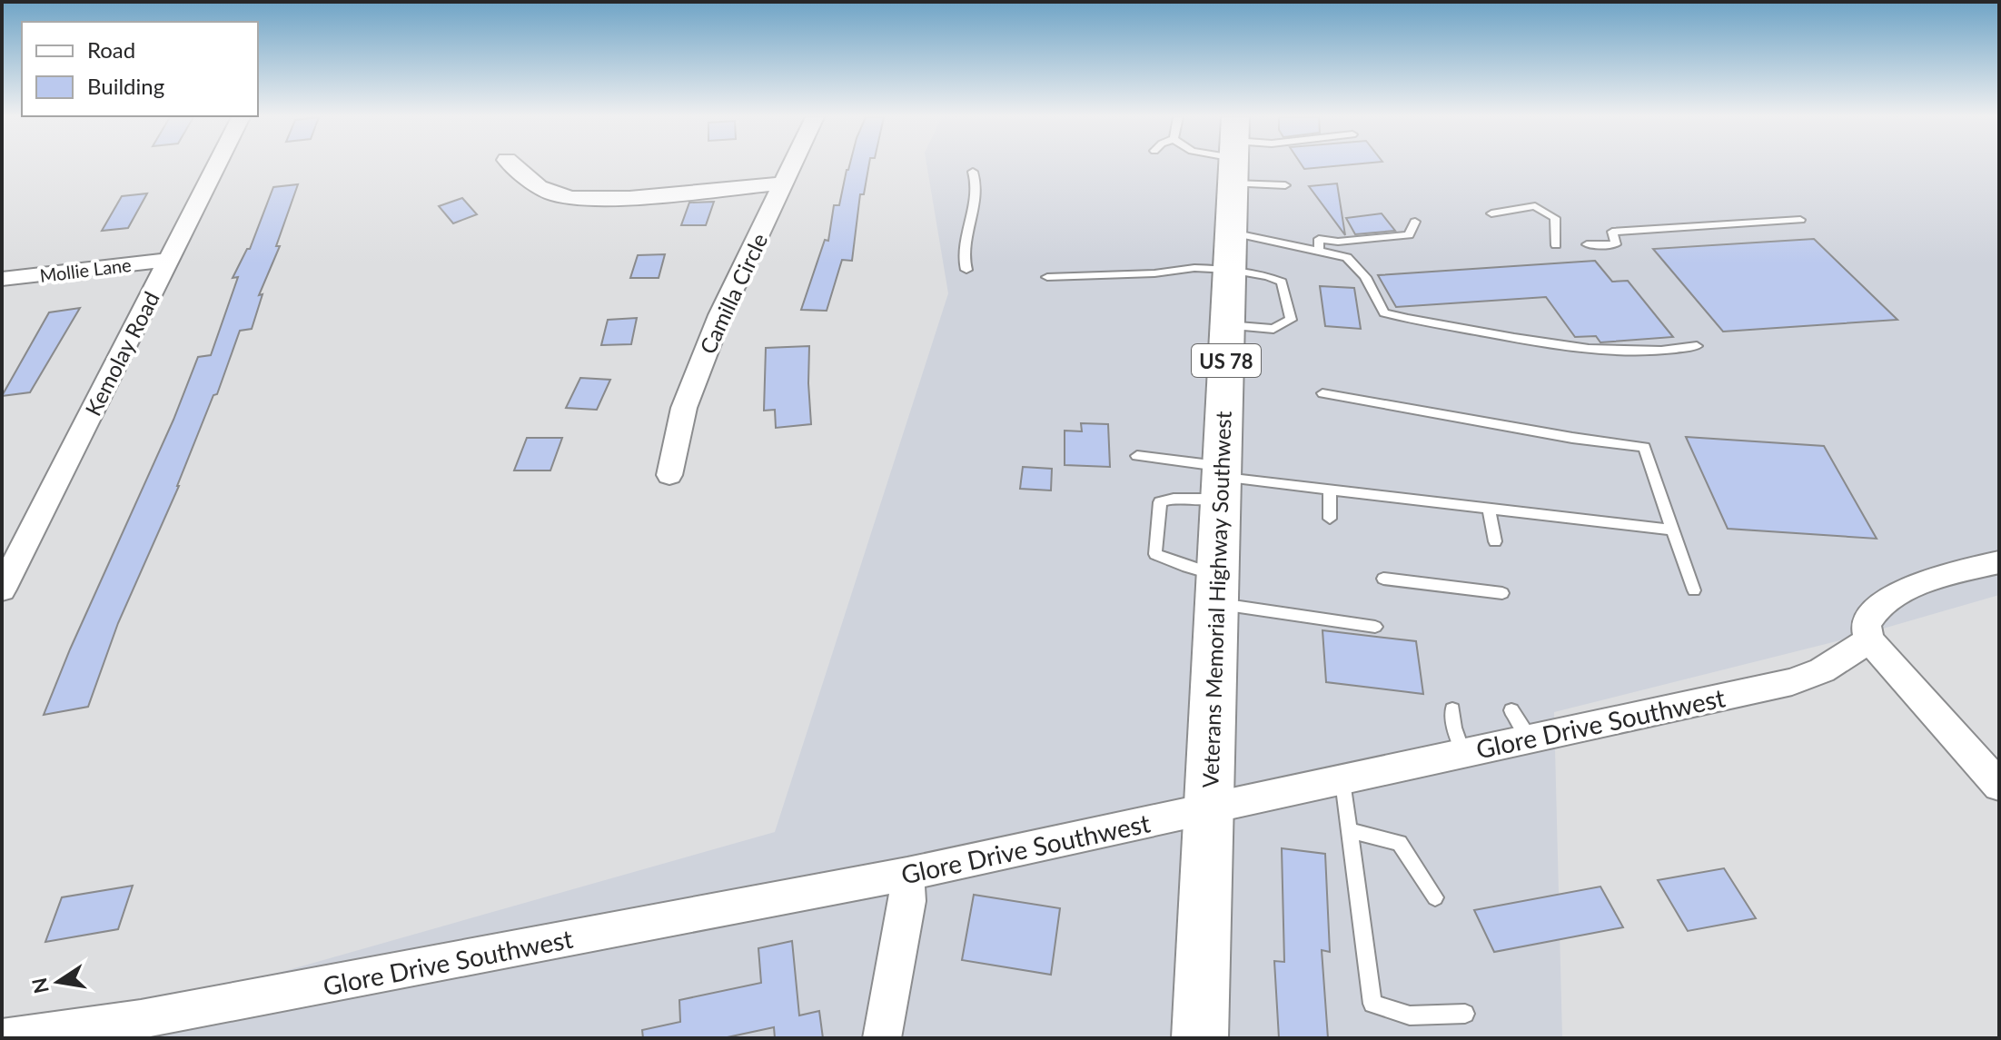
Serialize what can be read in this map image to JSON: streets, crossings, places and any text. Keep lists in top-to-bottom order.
{
  "streets": {
    "main road": ["US 78", "Veterans Memorial Highway Southwest"],
    "street": [
      "Mollie Lane",
      "Camilla Circle",
      "Kemolay Road",
      "Glore Drive Southwest"
    ]
  },
  "crossings": [
    ["Mollie Lane", "Kemolay Road"],
    ["Veterans Memorial Highway Southwest", "Glore Drive Southwest"]
  ],
  "legend": ["Road", "Building"],
  "north": "left"
}
